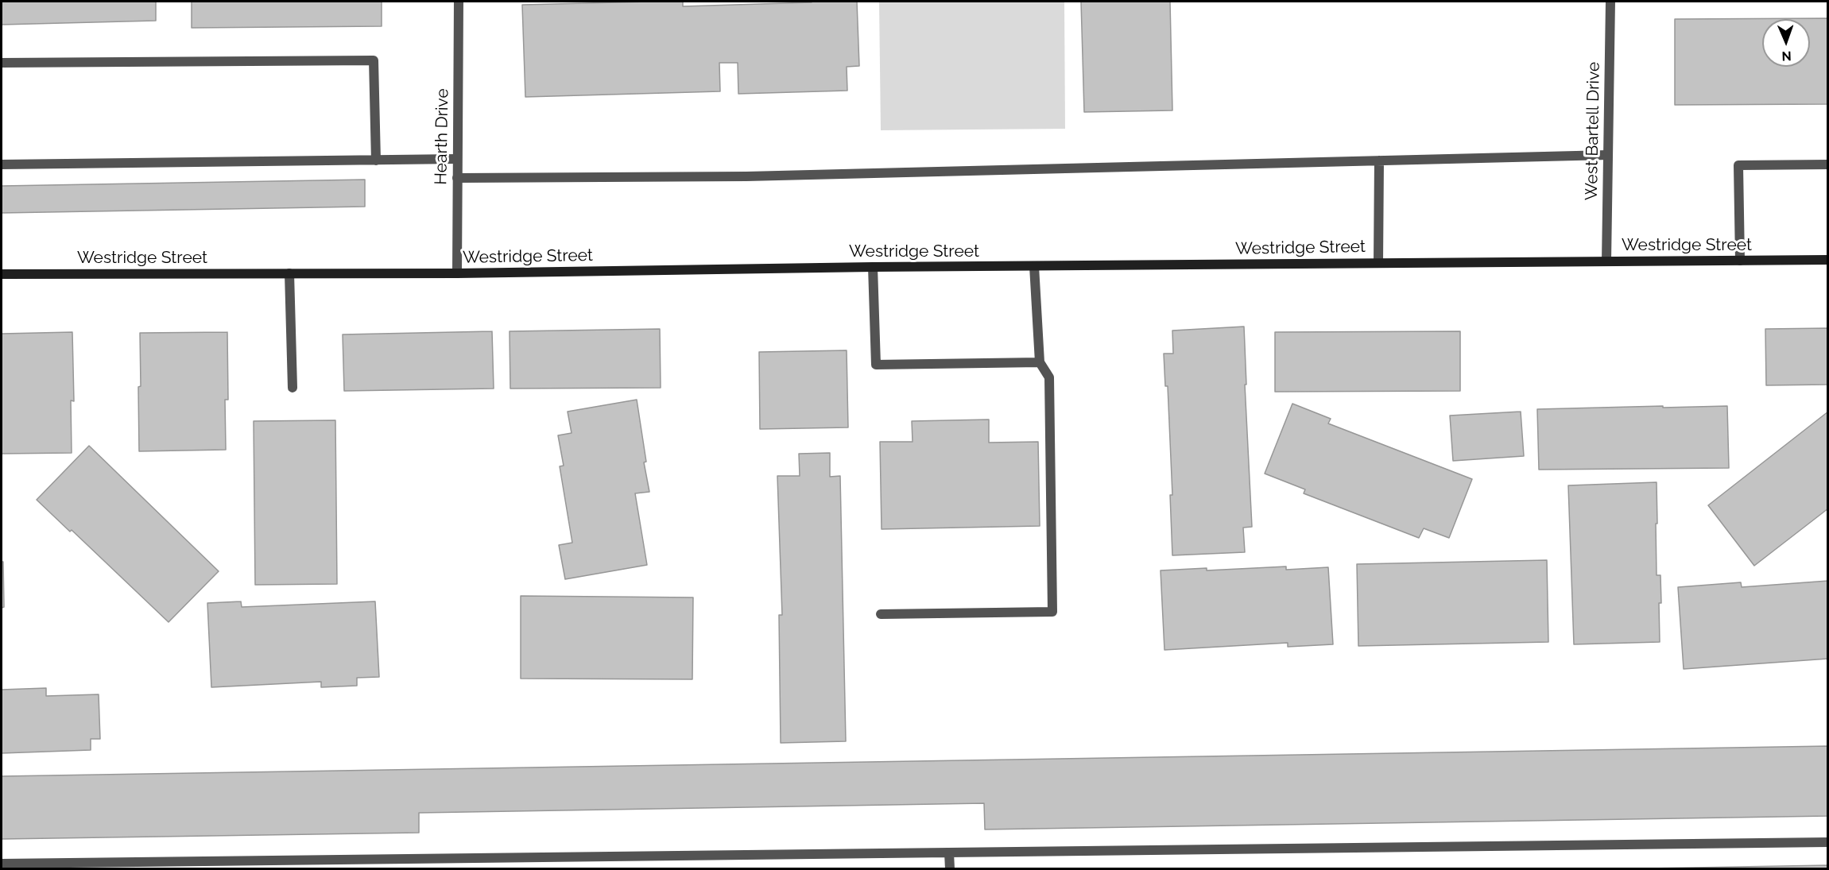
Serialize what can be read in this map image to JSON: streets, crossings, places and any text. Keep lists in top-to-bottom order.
{
  "streets": {
    "street": ["West Bartell Drive", "Hearth Drive", "Westridge Street"]
  },
  "crossings": [
    ["West Bartell Drive", "Westridge Street"],
    ["Hearth Drive", "Westridge Street"]
  ],
  "north": "bottom"
}
